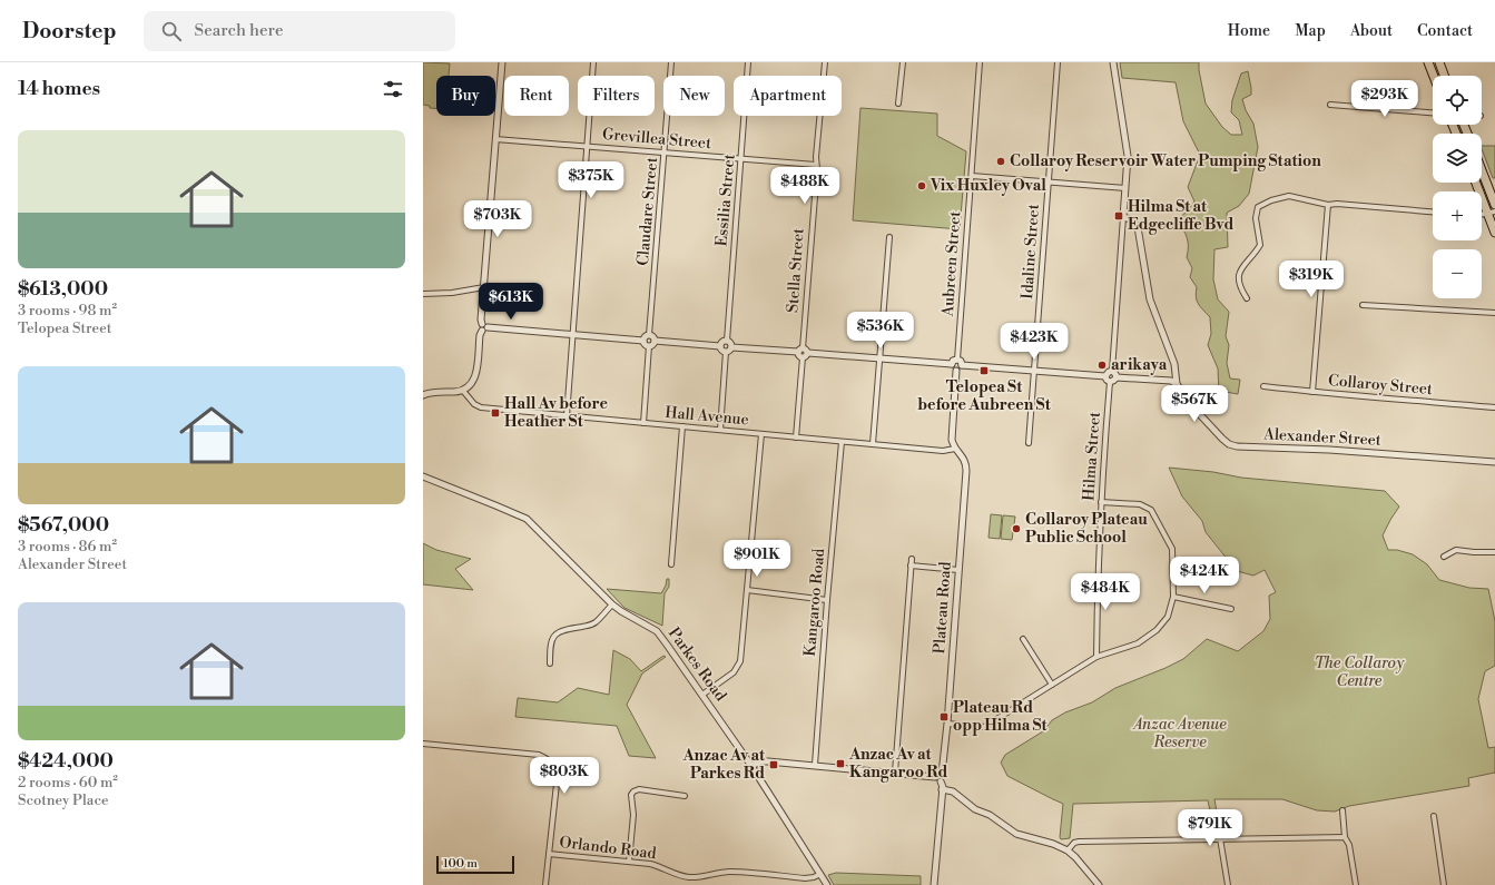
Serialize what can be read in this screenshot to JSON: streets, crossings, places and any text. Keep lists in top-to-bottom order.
{
  "streets": {
    "street": [
      "Grevillea Street",
      "Essilia Street",
      "Claudare Street",
      "Idaline Street",
      "Aubreen Street",
      "Stella Street",
      "Collaroy Street",
      "Hall Avenue",
      "Alexander Street",
      "Hilma Street",
      "Kangaroo Road",
      "Plateau Road",
      "Parkes Road",
      "Orlando Road"
    ]
  },
  "crossings": [
    ["Grevillea Street", "Essilia Street"],
    ["Grevillea Street", "Claudare Street"],
    ["Grevillea Street", "Stella Street"],
    ["Hall Avenue", "Kangaroo Road"],
    ["Hall Avenue", "Plateau Road"],
    ["Parkes Road", "Orlando Road"]
  ],
  "parks": ["The Collaroy Centre", "Anzac Avenue Reserve"],
  "places": {
    "other": [
      "Collaroy Reservoir Water Pumping Station",
      "Vix Huxley Oval",
      "arikaya",
      "Collaroy Plateau Public School"
    ],
    "transit": [
      "Hilma St at Edgecliffe Bvd",
      "Telopea St before Aubreen St",
      "Hall Av before Heather St",
      "Plateau Rd opp Hilma St",
      "Anzac Av at Kangaroo Rd",
      "Anzac Av at Parkes Rd"
    ]
  },
  "scale_bar": "100 m",
  "page": {
    "header": "Doorstep",
    "search": "Search here",
    "nav": [
      "Home",
      "Map",
      "About",
      "Contact"
    ],
    "heading": "14 homes",
    "map_buttons": ["+", "−"],
    "chip": [
      "Buy",
      "Rent",
      "Filters",
      "New",
      "Apartment"
    ],
    "price": [
      "$293K",
      "$375K",
      "$488K",
      "$703K",
      "$319K",
      "$613K",
      "$536K",
      "$423K",
      "$567K",
      "$901K",
      "$424K",
      "$484K",
      "$803K",
      "$791K"
    ],
    "list": [
      {
        "name": "$613,000",
        "note": "3 rooms · 98 m² · Telopea Street"
      },
      {
        "name": "$567,000",
        "note": "3 rooms · 86 m² · Alexander Street"
      },
      {
        "name": "$424,000",
        "note": "2 rooms · 60 m² · Scotney Place"
      }
    ],
    "scale": "100 m"
  }
}
